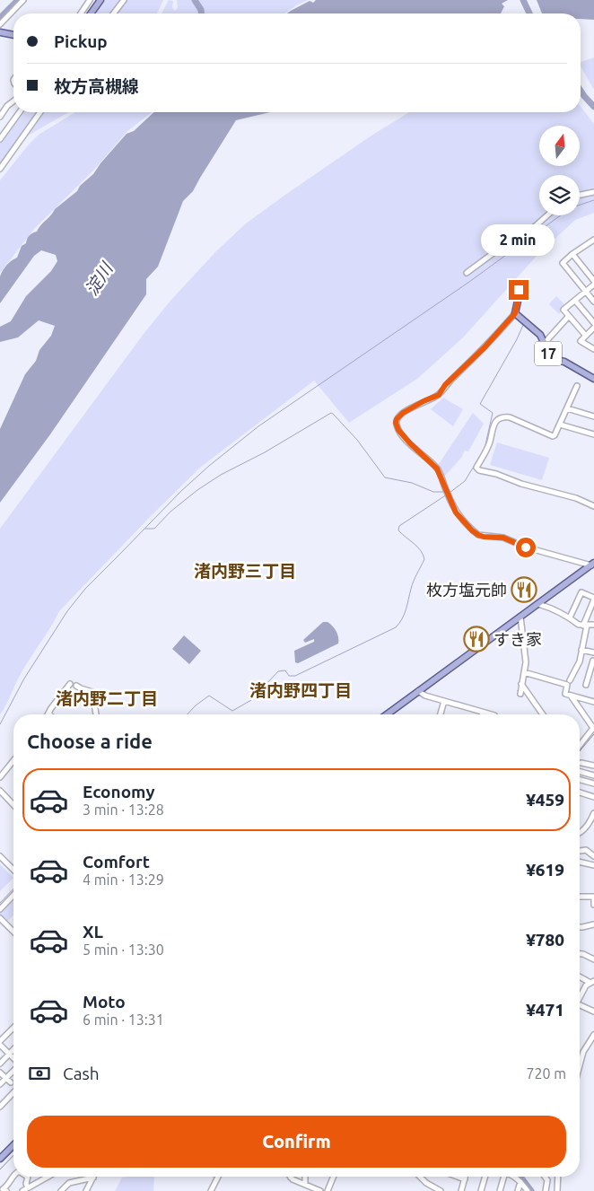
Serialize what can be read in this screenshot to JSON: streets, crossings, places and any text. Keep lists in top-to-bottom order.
{
  "streets": {
    "main road": ["17"]
  },
  "districts": ["渚内野三丁目", "渚内野四丁目", "渚内野二丁目"],
  "water": ["淀川"],
  "places": {
    "restaurant": ["枚方塩元帥", "すき家"]
  },
  "north": "top",
  "page": {
    "banner": ["Pickup", "枚方高槻線"],
    "bubble": "2 min",
    "heading": "Choose a ride",
    "list": [
      {
        "name": "Economy",
        "note": "3 min · 13:28",
        "value": "¥459"
      },
      {
        "name": "Comfort",
        "note": "4 min · 13:29",
        "value": "¥619"
      },
      {
        "name": "XL",
        "note": "5 min · 13:30",
        "value": "¥780"
      },
      {
        "name": "Moto",
        "note": "6 min · 13:31",
        "value": "¥471"
      }
    ],
    "pay": ["Cash", "720 m"],
    "buttons": "Confirm"
  }
}
